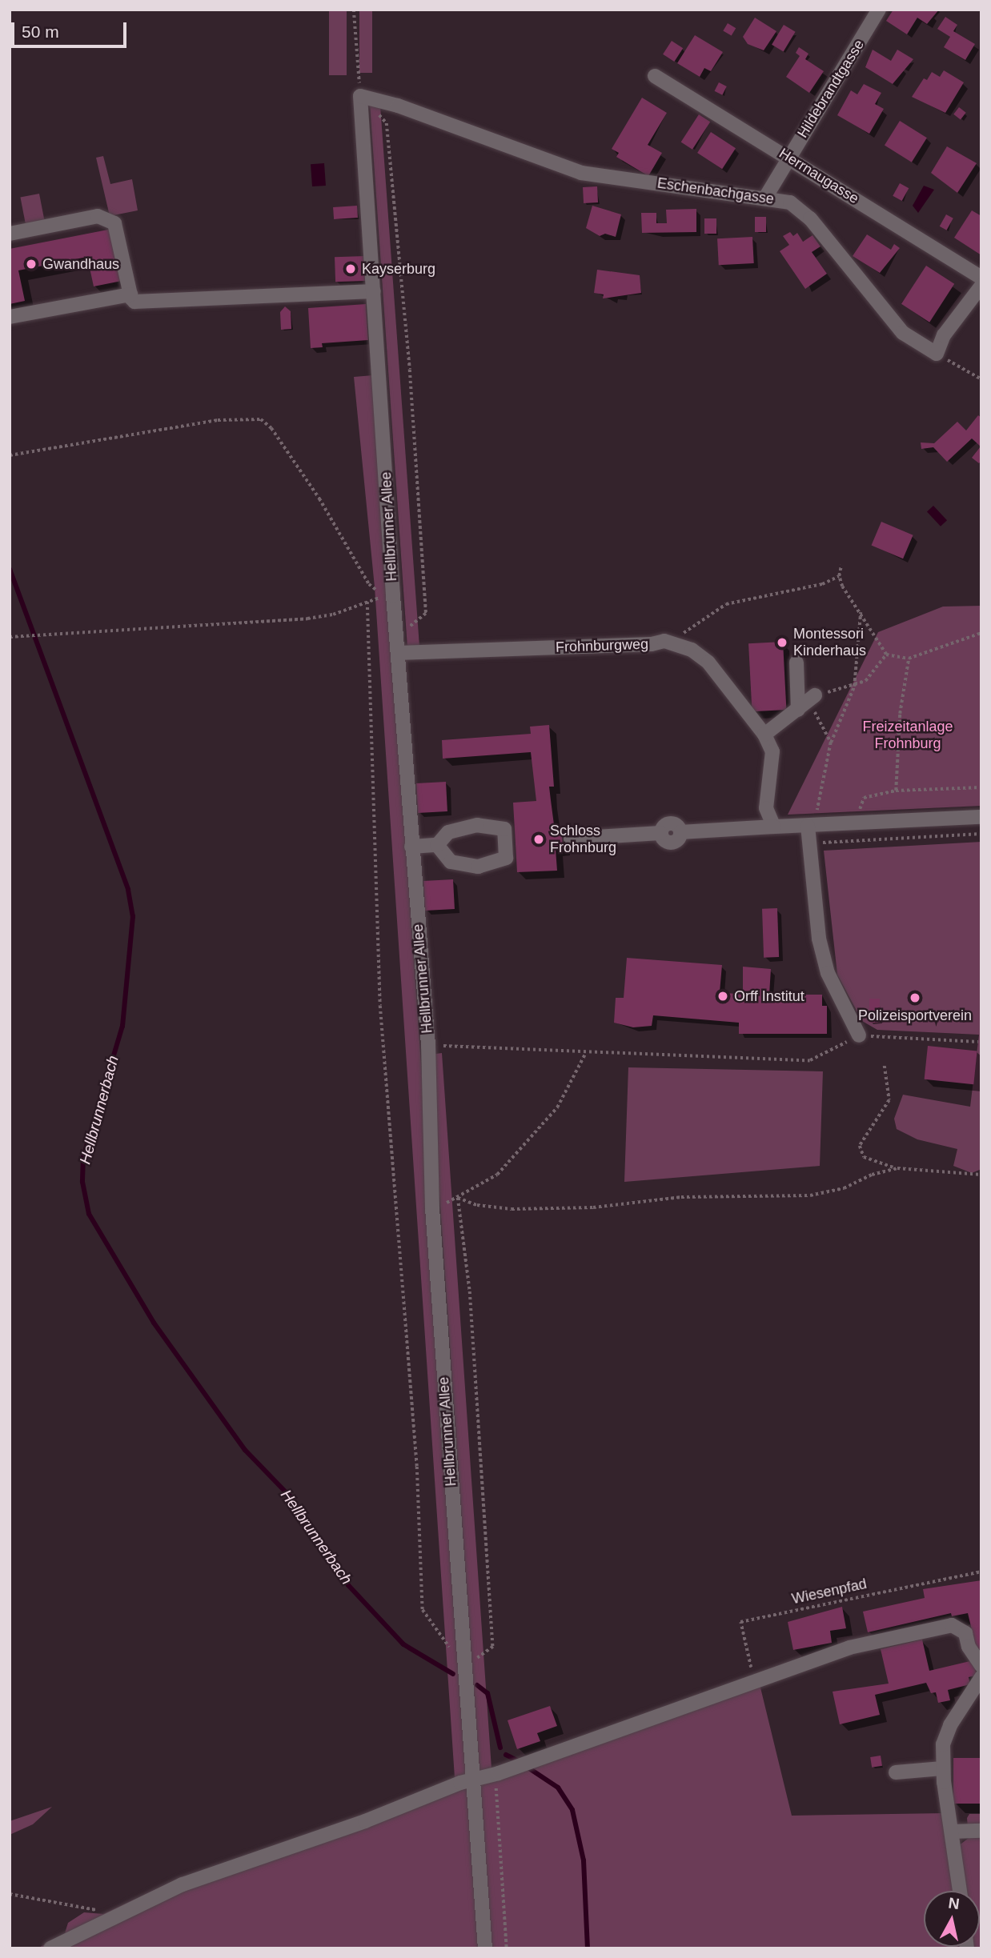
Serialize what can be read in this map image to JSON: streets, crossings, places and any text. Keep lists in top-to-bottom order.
{
  "streets": {
    "street": [
      "Hildebrandtgasse",
      "Herrnaugasse",
      "Eschenbachgasse",
      "Hellbrunner Allee",
      "Frohnburgweg"
    ],
    "path": ["Wiesenpfad"]
  },
  "crossings": [
    ["Hildebrandtgasse", "Herrnaugasse"],
    ["Hildebrandtgasse", "Eschenbachgasse"],
    ["Eschenbachgasse", "Hellbrunner Allee"],
    ["Hellbrunner Allee", "Frohnburgweg"]
  ],
  "water": ["Hellbrunnerbach"],
  "parks": ["Freizeitanlage Frohnburg"],
  "places": [
    "Gwandhaus",
    "Kayserburg",
    "Montessori Kinderhaus",
    "Schloss Frohnburg",
    "Orff Institut",
    "Polizeisportverein"
  ],
  "scale_bar": "50 m",
  "north": "top"
}
